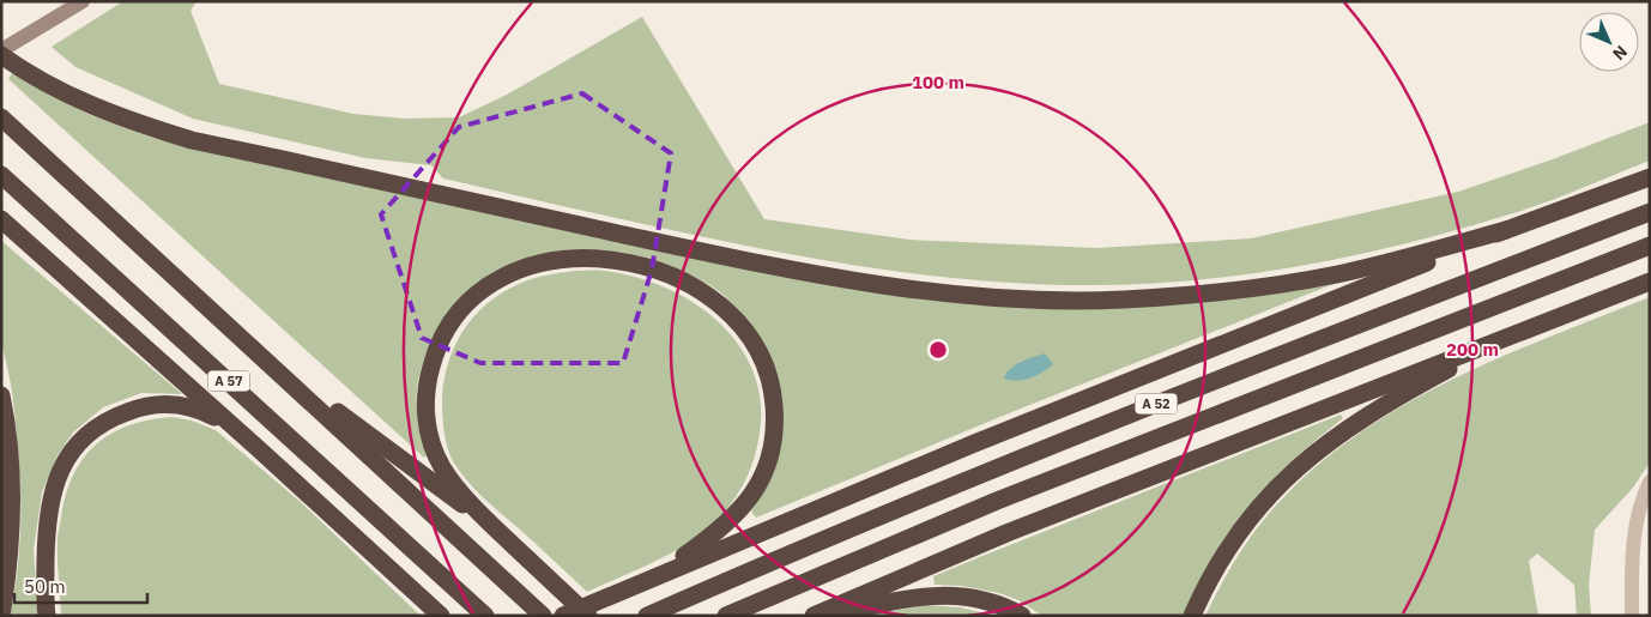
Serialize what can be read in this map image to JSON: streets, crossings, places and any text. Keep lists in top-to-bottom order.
{
  "streets": {
    "highway": ["A 57", "A 52"]
  },
  "scale_bar": "50 m",
  "north": "bottom right",
  "rings": ["100 m", "200 m"]
}
